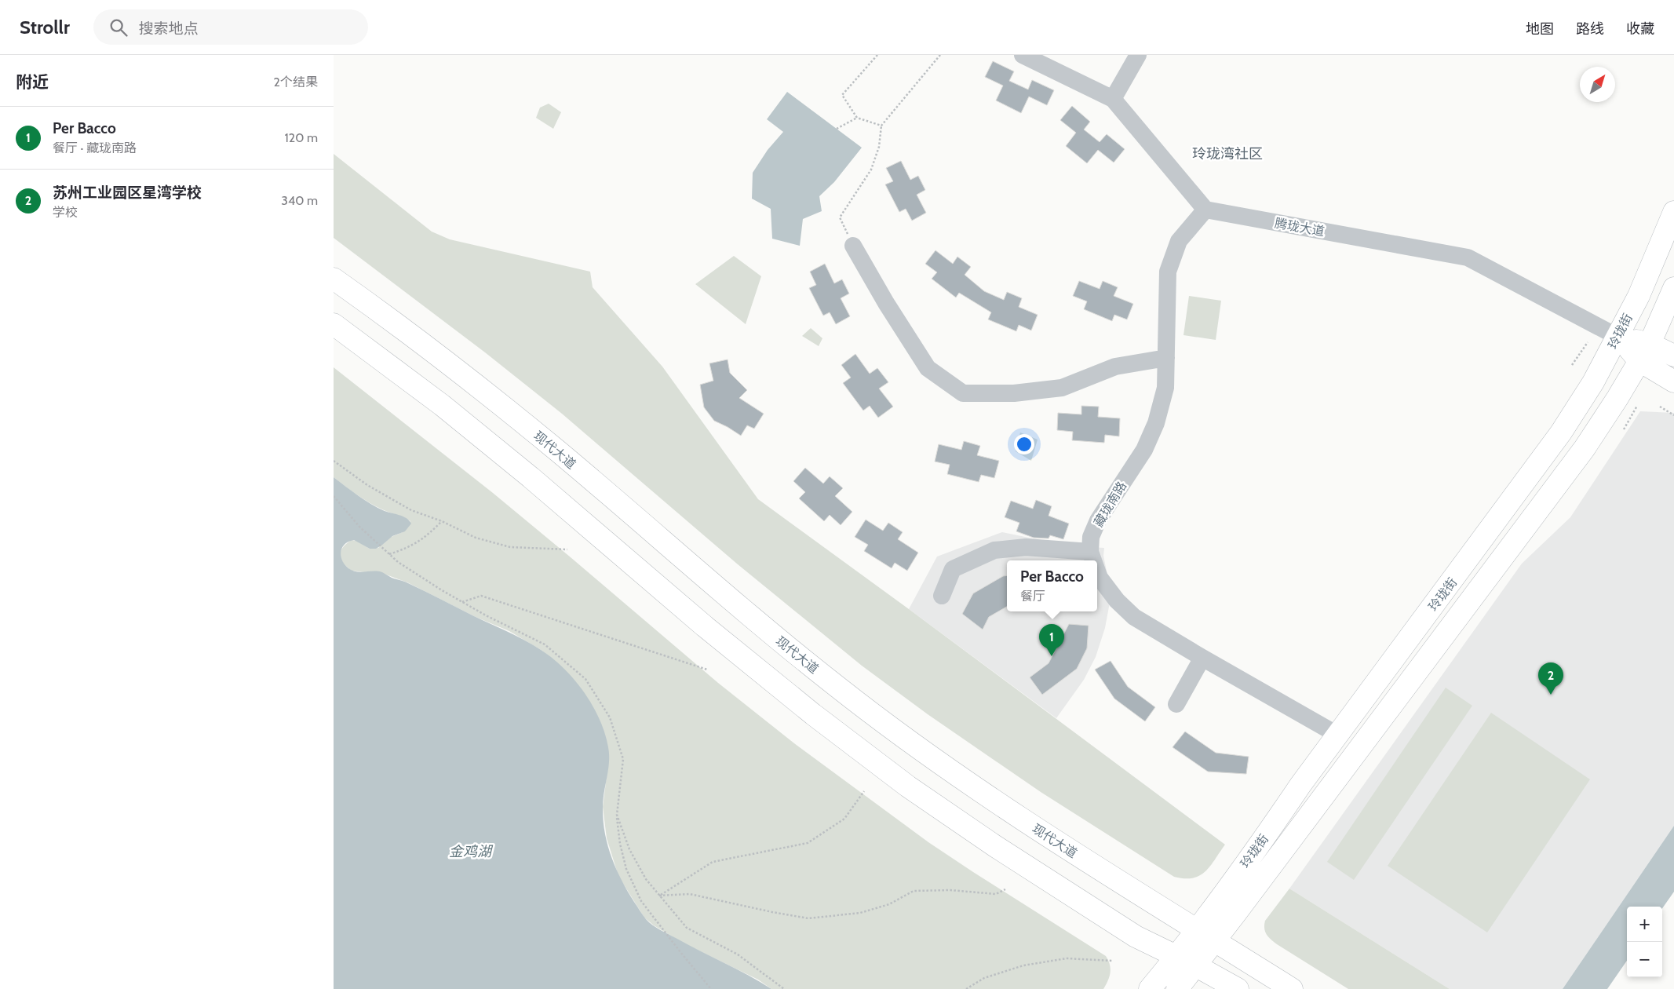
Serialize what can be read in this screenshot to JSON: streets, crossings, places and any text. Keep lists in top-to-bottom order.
{
  "streets": {
    "main road": ["玲珑街", "现代大道"],
    "street": ["腾珑大道", "藏珑南路"]
  },
  "crossings": [
    ["腾珑大道", "玲珑街"],
    ["腾珑大道", "藏珑南路"],
    ["玲珑街", "现代大道"],
    ["玲珑街", "藏珑南路"]
  ],
  "districts": ["玲珑湾社区"],
  "water": ["金鸡湖"],
  "north": "top right",
  "page": {
    "header": "Strollr",
    "search": "搜索地点",
    "nav": ["地图", "路线", "收藏"],
    "heading": ["附近", "2个结果"],
    "list": [
      {
        "mark": "1",
        "name": "Per Bacco",
        "note": "餐厅 · 藏珑南路",
        "value": "120 m"
      },
      {
        "mark": "2",
        "name": "苏州工业园区星湾学校",
        "note": "学校",
        "value": "340 m"
      }
    ],
    "popup": ["Per Bacco", "餐厅"],
    "pins": ["1", "2"],
    "map_buttons": ["+", "−"]
  }
}
